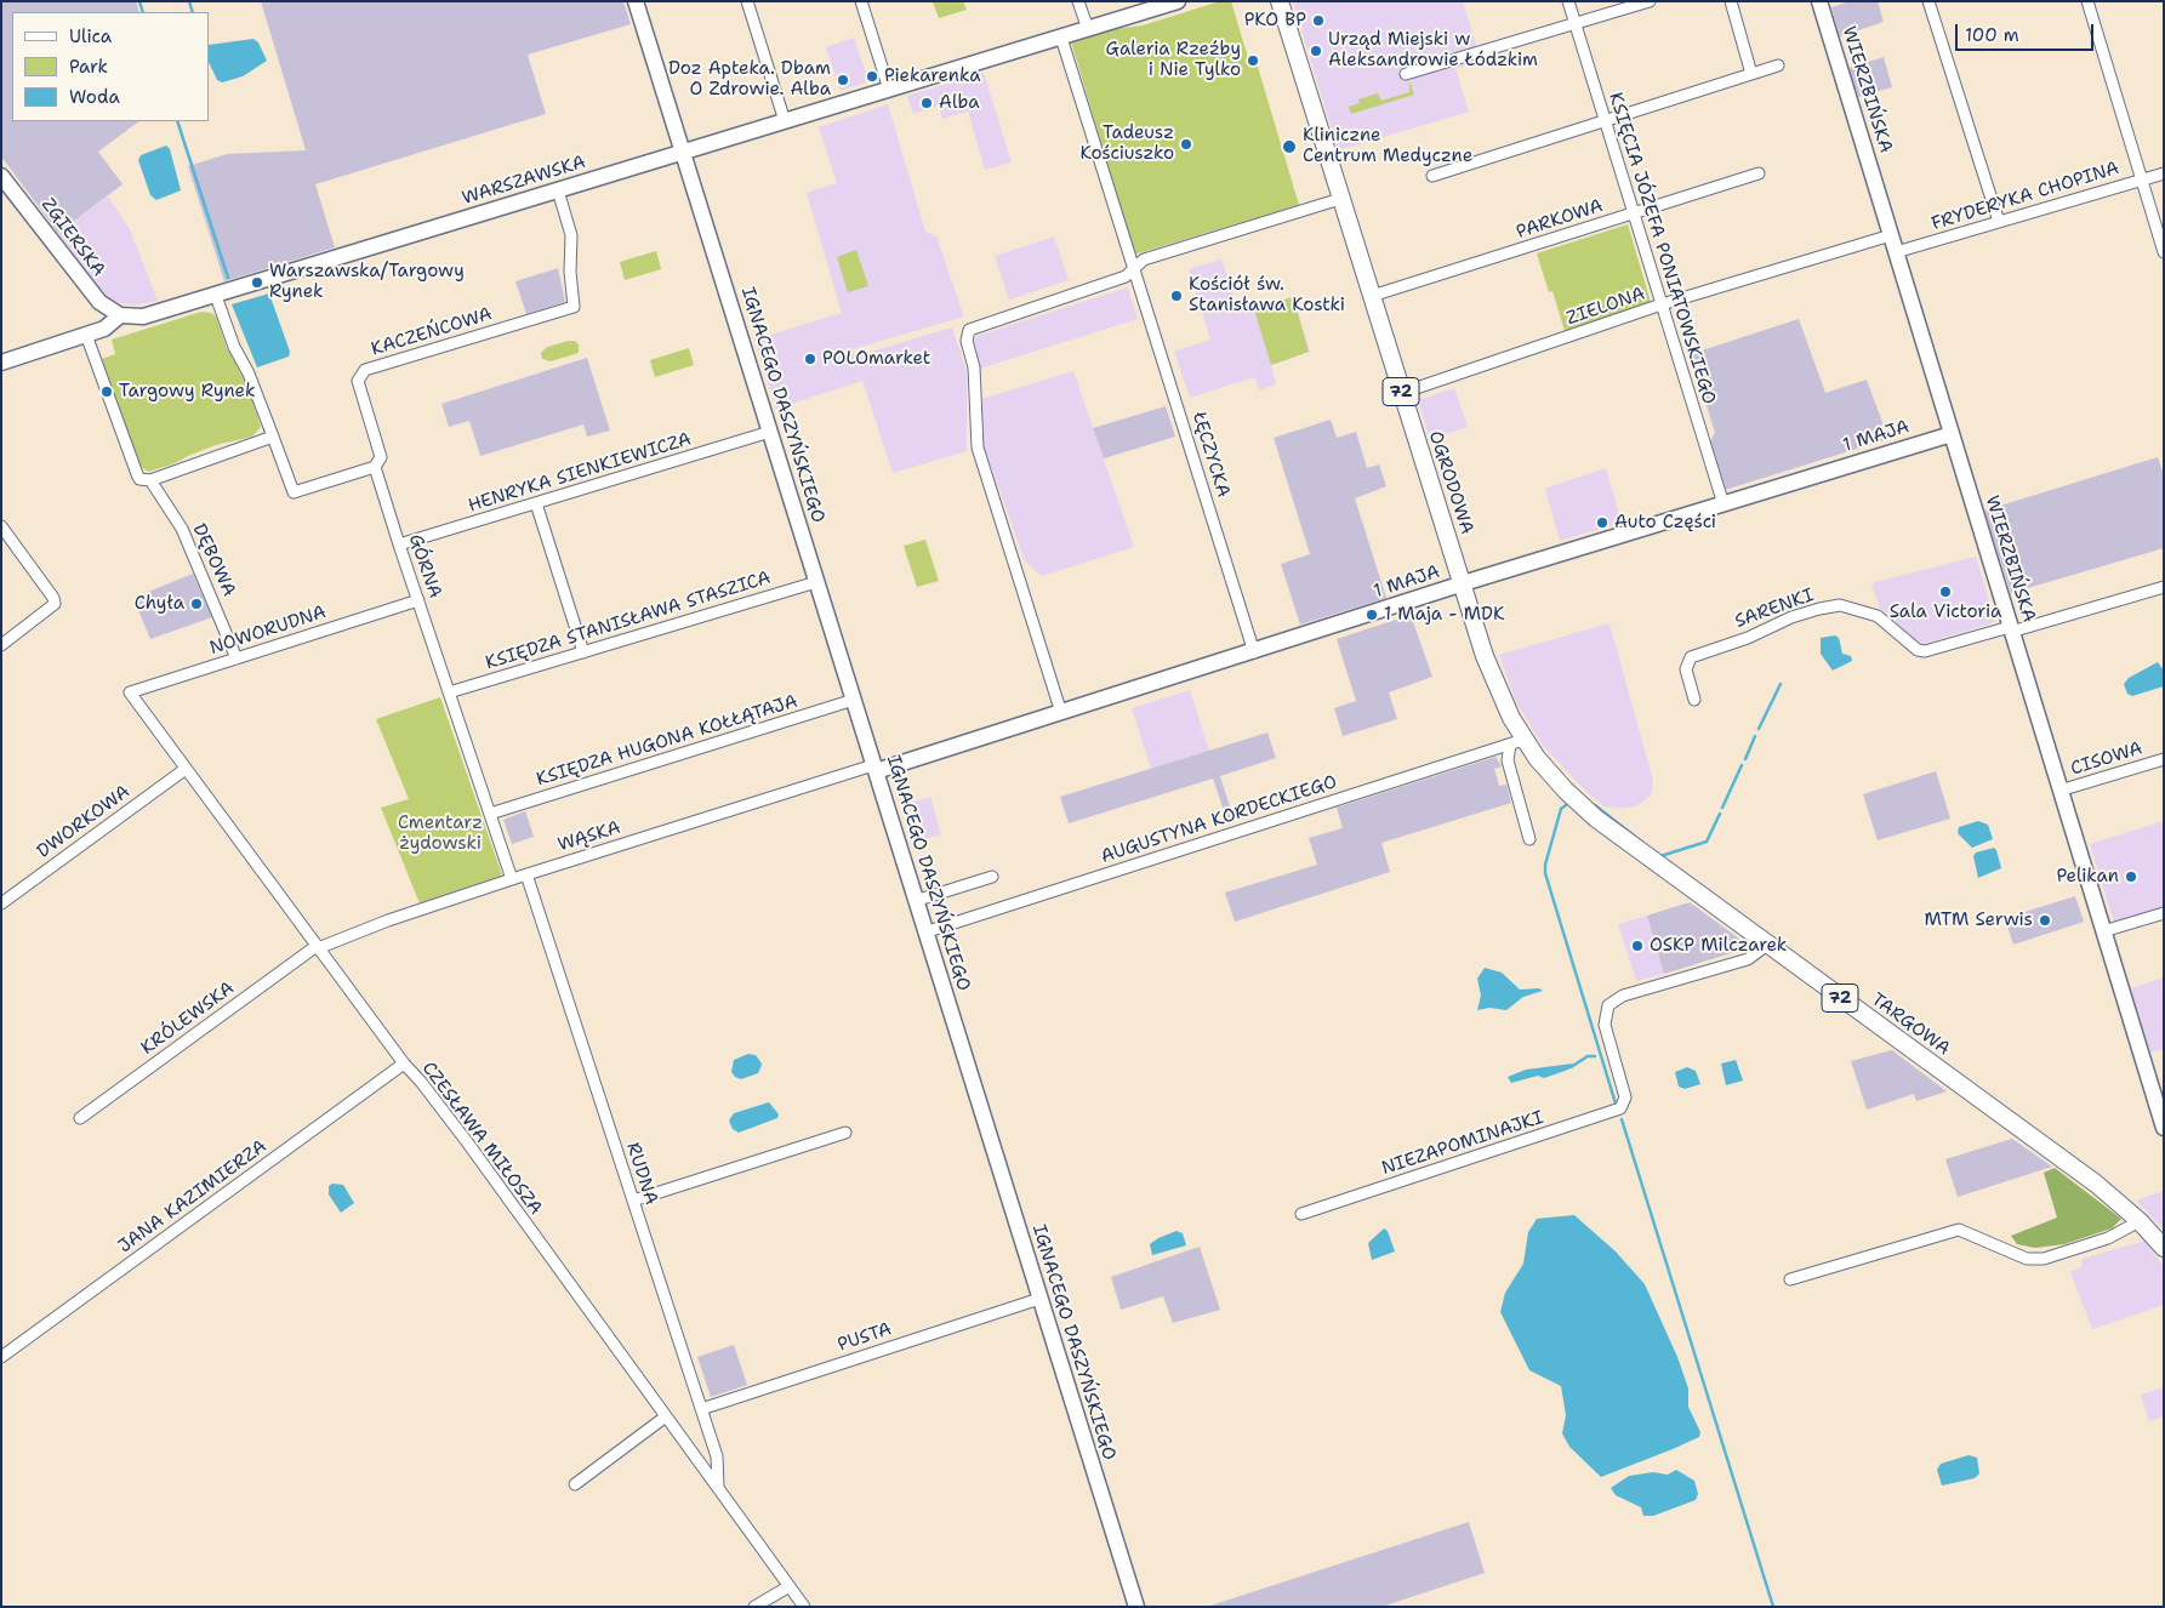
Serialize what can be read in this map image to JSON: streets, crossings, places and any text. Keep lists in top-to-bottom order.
{
  "streets": {
    "main road": ["72", "OGRODOWA", "TARGOWA"],
    "street": [
      "WIERZBIŃSKA",
      "WARSZAWSKA",
      "FRYDERYKA CHOPINA",
      "PARKOWA",
      "ZGIERSKA",
      "KSIĘCIA JÓZEFA PONIATOWSKIEGO",
      "ZIELONA",
      "KACZEŃCOWA",
      "IGNACEGO DASZYŃSKIEGO",
      "1 MAJA",
      "ŁĘCZYCKA",
      "HENRYKA SIENKIEWICZA",
      "DĘBOWA",
      "GÓRNA",
      "SARENKI",
      "KSIĘDZA STANISŁAWA STASZICA",
      "NOWORUDNA",
      "KSIĘDZA HUGONA KOŁŁĄTAJA",
      "CISOWA",
      "AUGUSTYNA KORDECKIEGO",
      "DWORKOWA",
      "WĄSKA",
      "KRÓLEWSKA",
      "CZESŁAWA MIŁOSZA",
      "NIEZAPOMINAJKI",
      "RUDNA",
      "JANA KAZIMIERZA",
      "PUSTA"
    ]
  },
  "crossings": [
    ["WIERZBIŃSKA", "FRYDERYKA CHOPINA"],
    ["WIERZBIŃSKA", "ZIELONA"],
    ["WIERZBIŃSKA", "1 MAJA"],
    ["WIERZBIŃSKA", "SARENKI"],
    ["WIERZBIŃSKA", "CISOWA"],
    ["WARSZAWSKA", "ZGIERSKA"],
    ["WARSZAWSKA", "KACZEŃCOWA"],
    ["WARSZAWSKA", "IGNACEGO DASZYŃSKIEGO"],
    ["WARSZAWSKA", "ŁĘCZYCKA"],
    ["PARKOWA", "KSIĘCIA JÓZEFA PONIATOWSKIEGO"],
    ["PARKOWA", "OGRODOWA"],
    ["KSIĘCIA JÓZEFA PONIATOWSKIEGO", "ZIELONA"],
    ["KSIĘCIA JÓZEFA PONIATOWSKIEGO", "1 MAJA"],
    ["ZIELONA", "OGRODOWA"],
    ["KACZEŃCOWA", "GÓRNA"],
    ["72", "OGRODOWA"],
    ["IGNACEGO DASZYŃSKIEGO", "1 MAJA"],
    ["IGNACEGO DASZYŃSKIEGO", "HENRYKA SIENKIEWICZA"],
    ["IGNACEGO DASZYŃSKIEGO", "KSIĘDZA STANISŁAWA STASZICA"],
    ["IGNACEGO DASZYŃSKIEGO", "KSIĘDZA HUGONA KOŁŁĄTAJA"],
    ["IGNACEGO DASZYŃSKIEGO", "AUGUSTYNA KORDECKIEGO"],
    ["IGNACEGO DASZYŃSKIEGO", "WĄSKA"],
    ["IGNACEGO DASZYŃSKIEGO", "PUSTA"],
    ["1 MAJA", "ŁĘCZYCKA"],
    ["1 MAJA", "OGRODOWA"],
    ["1 MAJA", "WĄSKA"],
    ["HENRYKA SIENKIEWICZA", "GÓRNA"],
    ["OGRODOWA", "AUGUSTYNA KORDECKIEGO"],
    ["OGRODOWA", "TARGOWA"],
    ["DĘBOWA", "NOWORUDNA"],
    ["GÓRNA", "KSIĘDZA STANISŁAWA STASZICA"],
    ["GÓRNA", "NOWORUDNA"],
    ["GÓRNA", "KSIĘDZA HUGONA KOŁŁĄTAJA"],
    ["NOWORUDNA", "CZESŁAWA MIŁOSZA"],
    ["AUGUSTYNA KORDECKIEGO", "TARGOWA"],
    ["DWORKOWA", "CZESŁAWA MIŁOSZA"],
    ["WĄSKA", "KRÓLEWSKA"],
    ["WĄSKA", "CZESŁAWA MIŁOSZA"],
    ["WĄSKA", "RUDNA"],
    ["KRÓLEWSKA", "CZESŁAWA MIŁOSZA"],
    ["TARGOWA", "NIEZAPOMINAJKI"],
    ["CZESŁAWA MIŁOSZA", "RUDNA"],
    ["CZESŁAWA MIŁOSZA", "JANA KAZIMIERZA"],
    ["RUDNA", "PUSTA"]
  ],
  "parks": ["Cmentarz żydowski"],
  "places": [
    "PKO BP",
    "Urząd Miejski w Aleksandrowie Łódzkim",
    "Galeria Rzeźby i Nie Tylko",
    "Piekarenka",
    "Doz Apteka. Dbam O Zdrowie. Alba",
    "Alba",
    "Tadeusz Kościuszko",
    "Kliniczne Centrum Medyczne",
    "Warszawska/Targowy Rynek",
    "Kościół św. Stanisława Kostki",
    "POLOmarket",
    "Targowy Rynek",
    "Auto Części",
    "Sala Victoria",
    "Chyła",
    "1 Maja - MDK",
    "Pelikan",
    "MTM Serwis",
    "OSKP Milczarek"
  ],
  "legend": ["Ulica", "Park", "Woda"],
  "scale_bar": "100 m"
}
